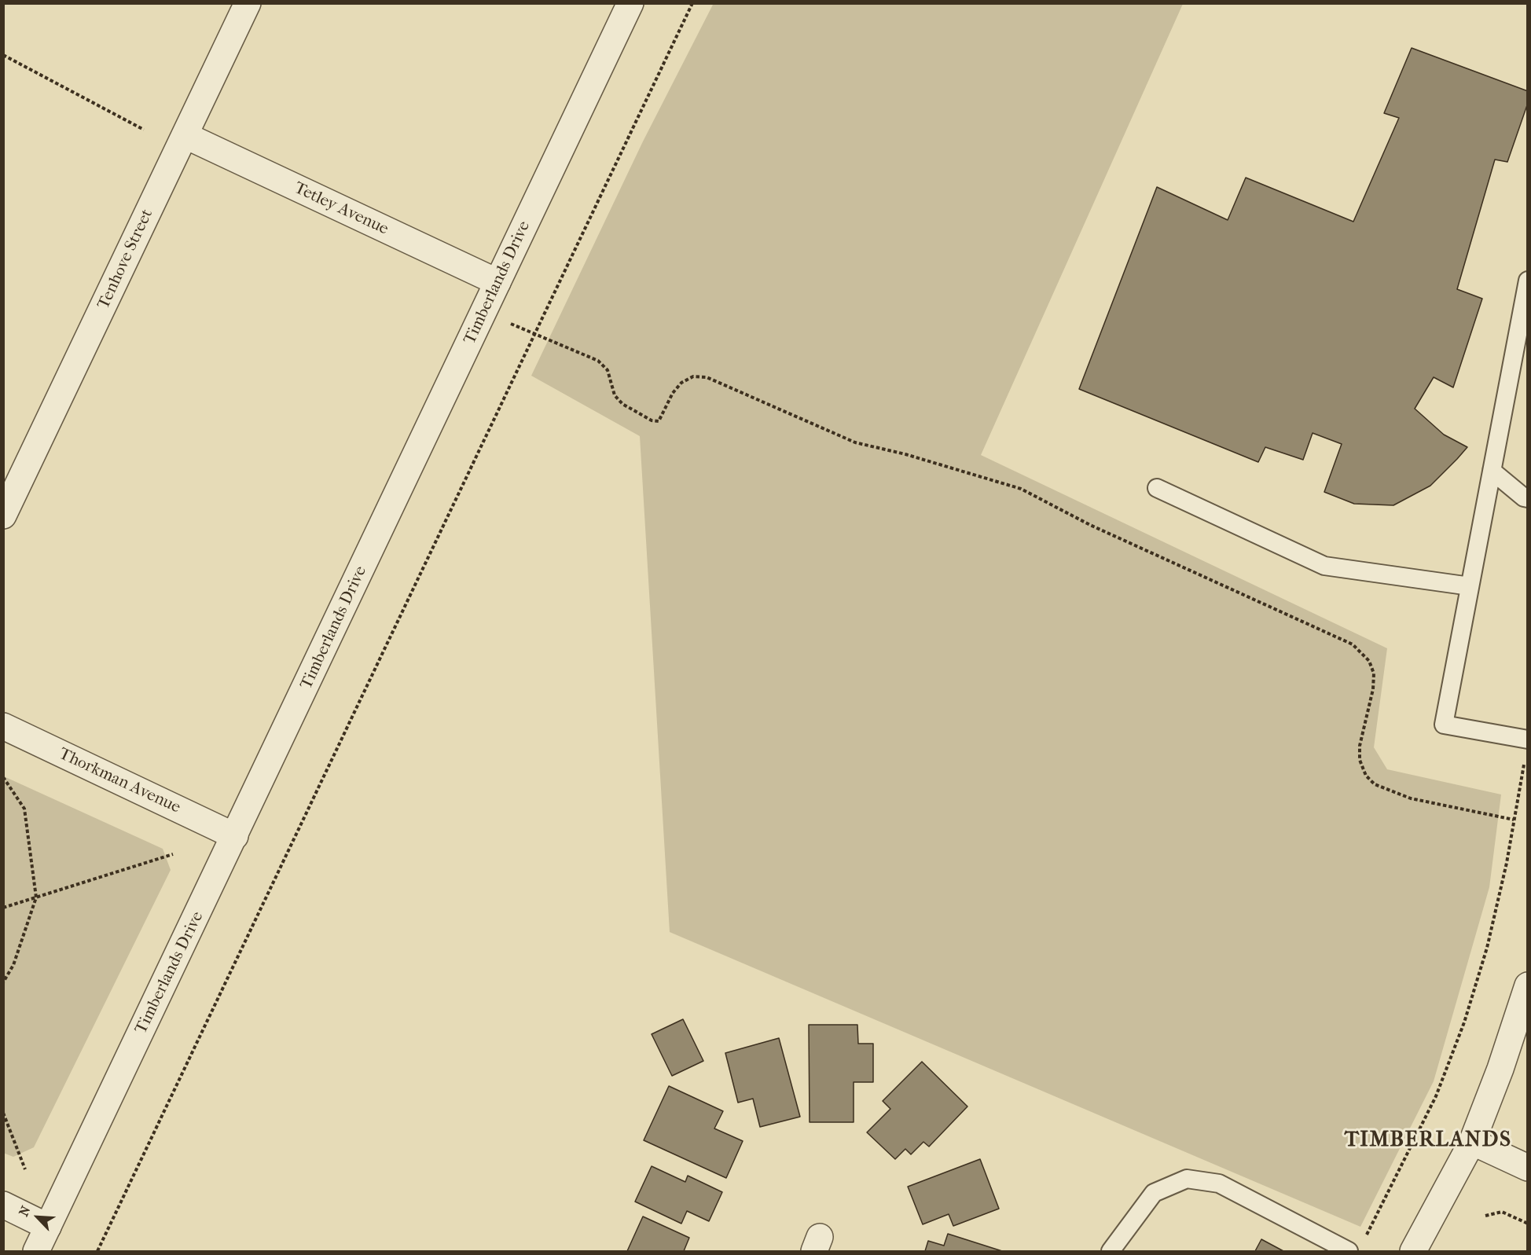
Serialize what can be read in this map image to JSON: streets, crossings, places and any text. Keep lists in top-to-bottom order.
{
  "streets": {
    "street": [
      "Tetley Avenue",
      "Tenhove Street",
      "Timberlands Drive",
      "Thorkman Avenue"
    ]
  },
  "crossings": [
    ["Tetley Avenue", "Tenhove Street"],
    ["Tetley Avenue", "Timberlands Drive"],
    ["Timberlands Drive", "Thorkman Avenue"]
  ],
  "districts": ["TIMBERLANDS"],
  "north": "top left"
}
